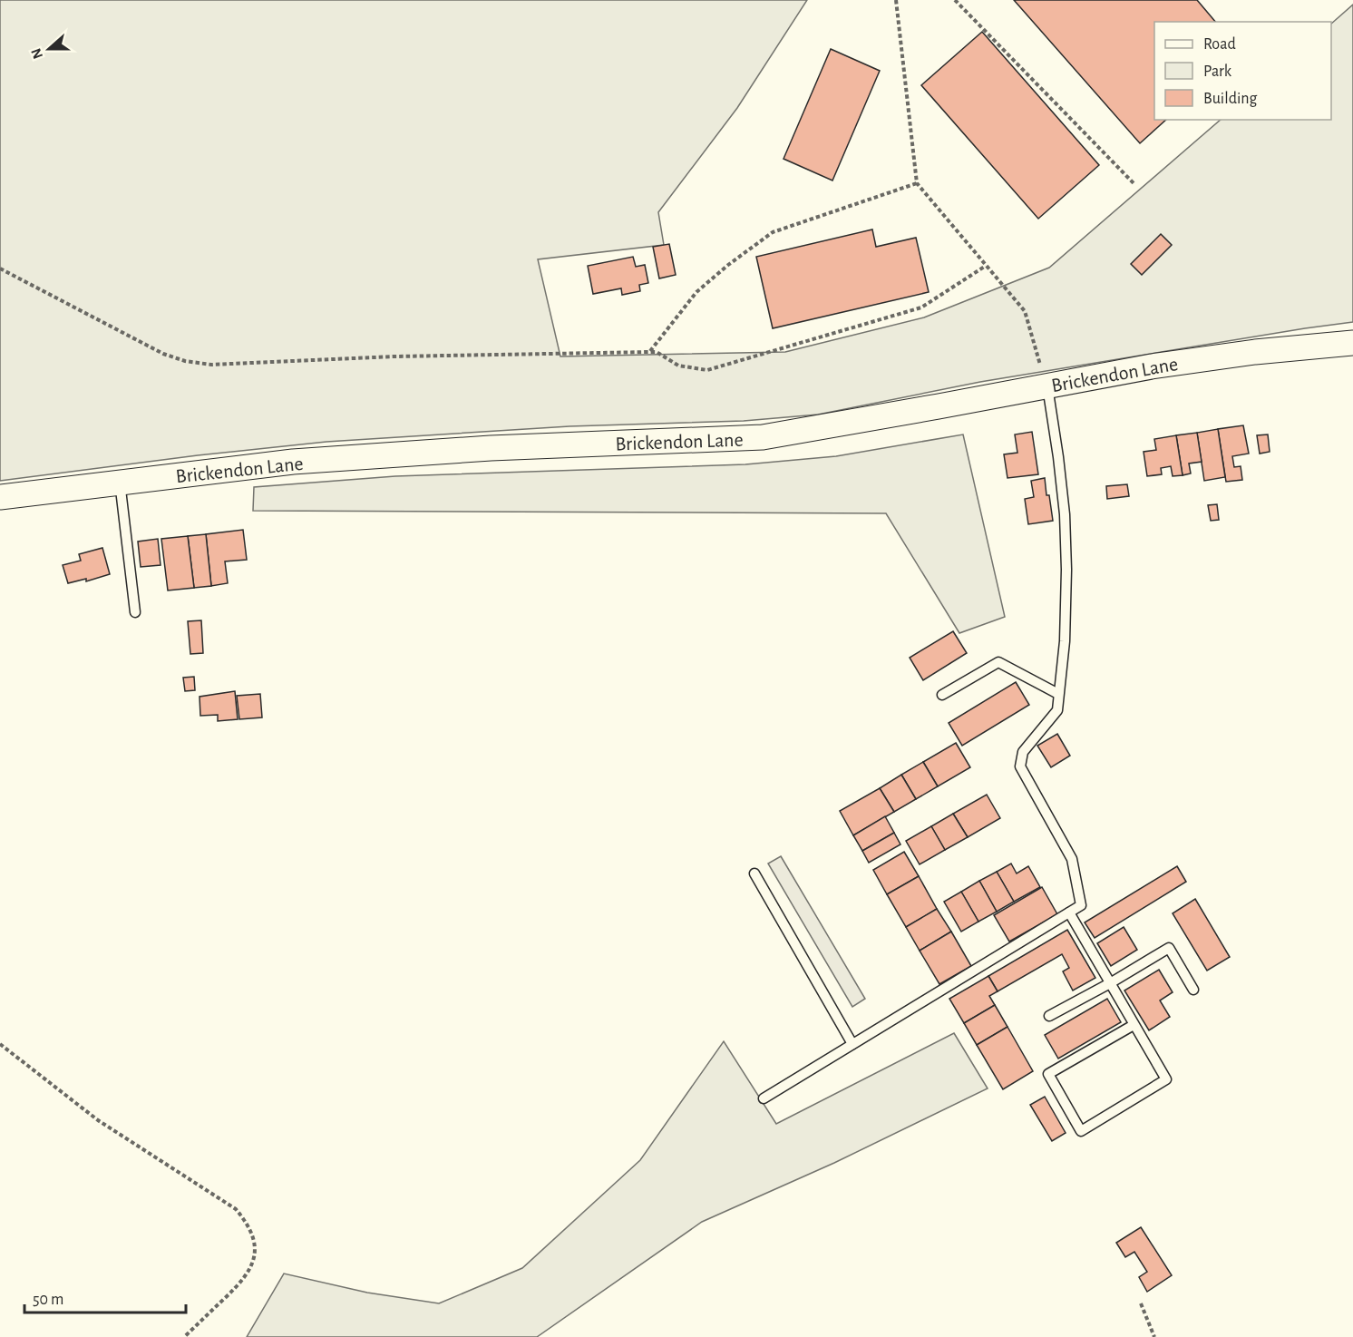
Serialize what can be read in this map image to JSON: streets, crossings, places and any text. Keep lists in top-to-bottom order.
{
  "streets": {
    "street": ["Brickendon Lane"]
  },
  "legend": ["Road", "Park", "Building"],
  "scale_bar": "50 m",
  "north": "left"
}
